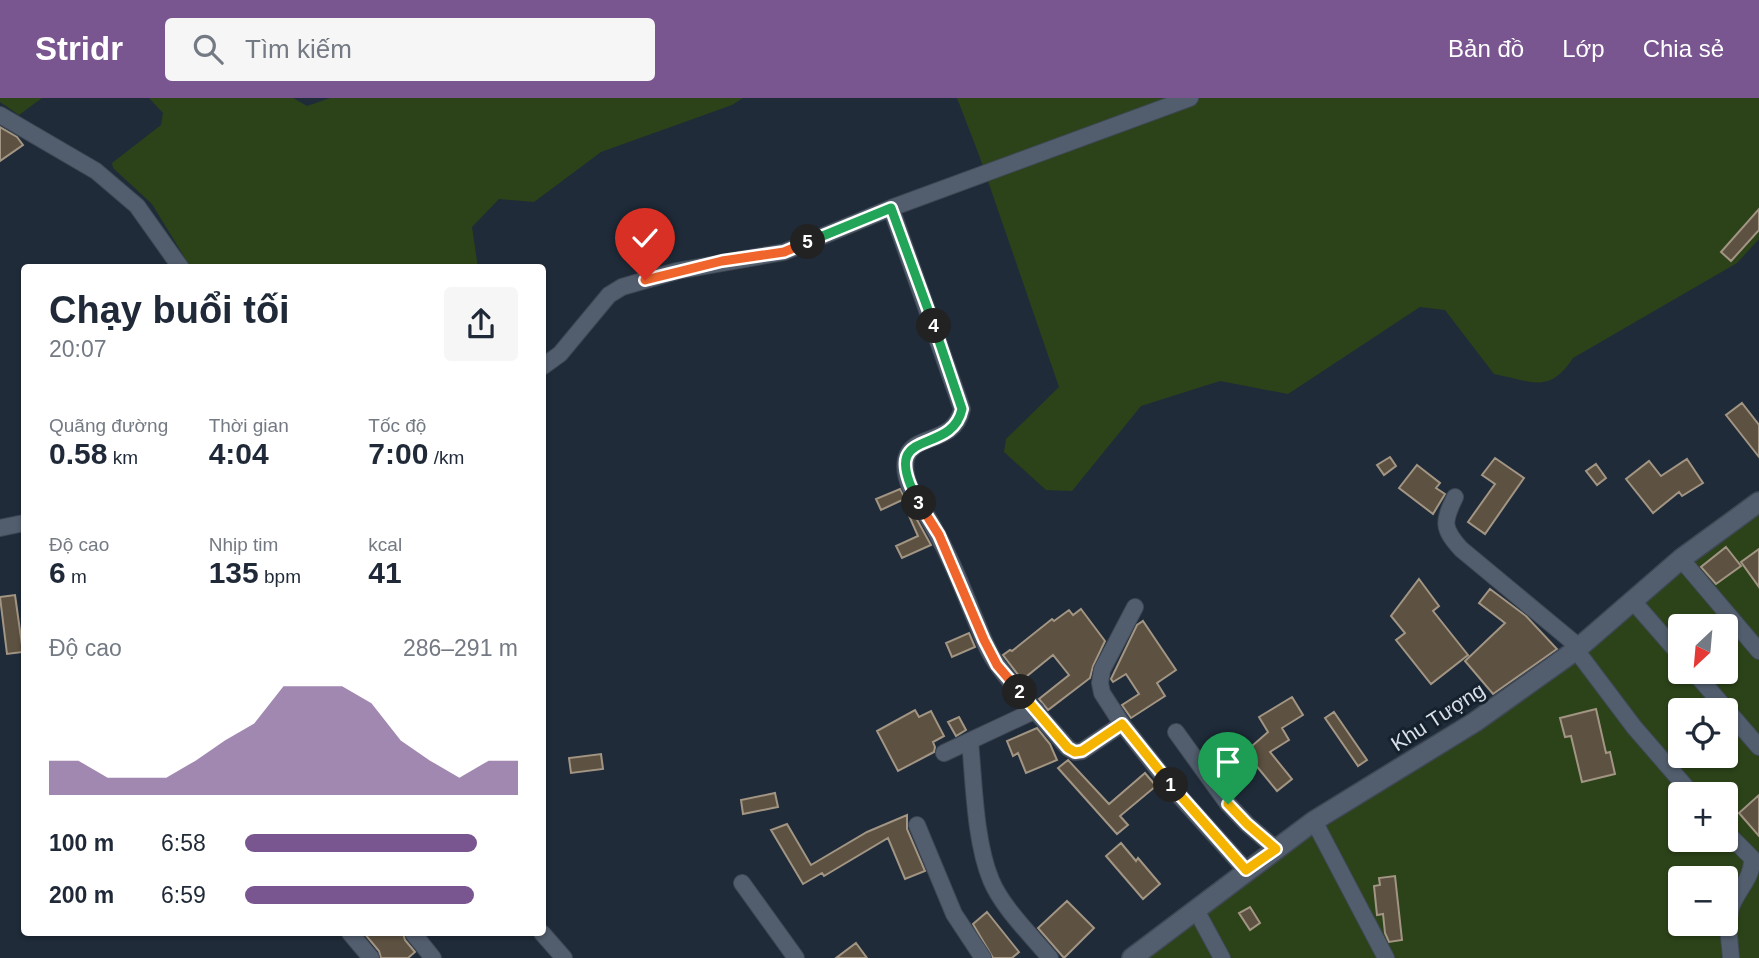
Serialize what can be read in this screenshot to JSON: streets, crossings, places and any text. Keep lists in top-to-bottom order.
{
  "streets": {
    "street": ["Khu Tượng"]
  },
  "north": "bottom left",
  "page": {
    "header": "Stridr",
    "search": "Tìm kiếm",
    "nav": ["Bản đồ", "Lớp", "Chia sẻ"],
    "pins": [
      "5",
      "4",
      "3",
      "2",
      "1"
    ],
    "heading": ["Chạy buổi tối", "20:07"],
    "stats": [
      ["Quãng đường", "0.58 km"],
      ["Thời gian", "4:04"],
      ["Tốc độ", "7:00 /km"],
      ["Độ cao", "6 m"],
      ["Nhịp tim", "135 bpm"],
      ["kcal", "41"]
    ],
    "map_buttons": ["+", "−"],
    "chart": ["Độ cao", "286–291 m"],
    "list": [
      {
        "name": "100 m",
        "note": "6:58"
      },
      {
        "name": "200 m",
        "note": "6:59"
      }
    ]
  }
}
